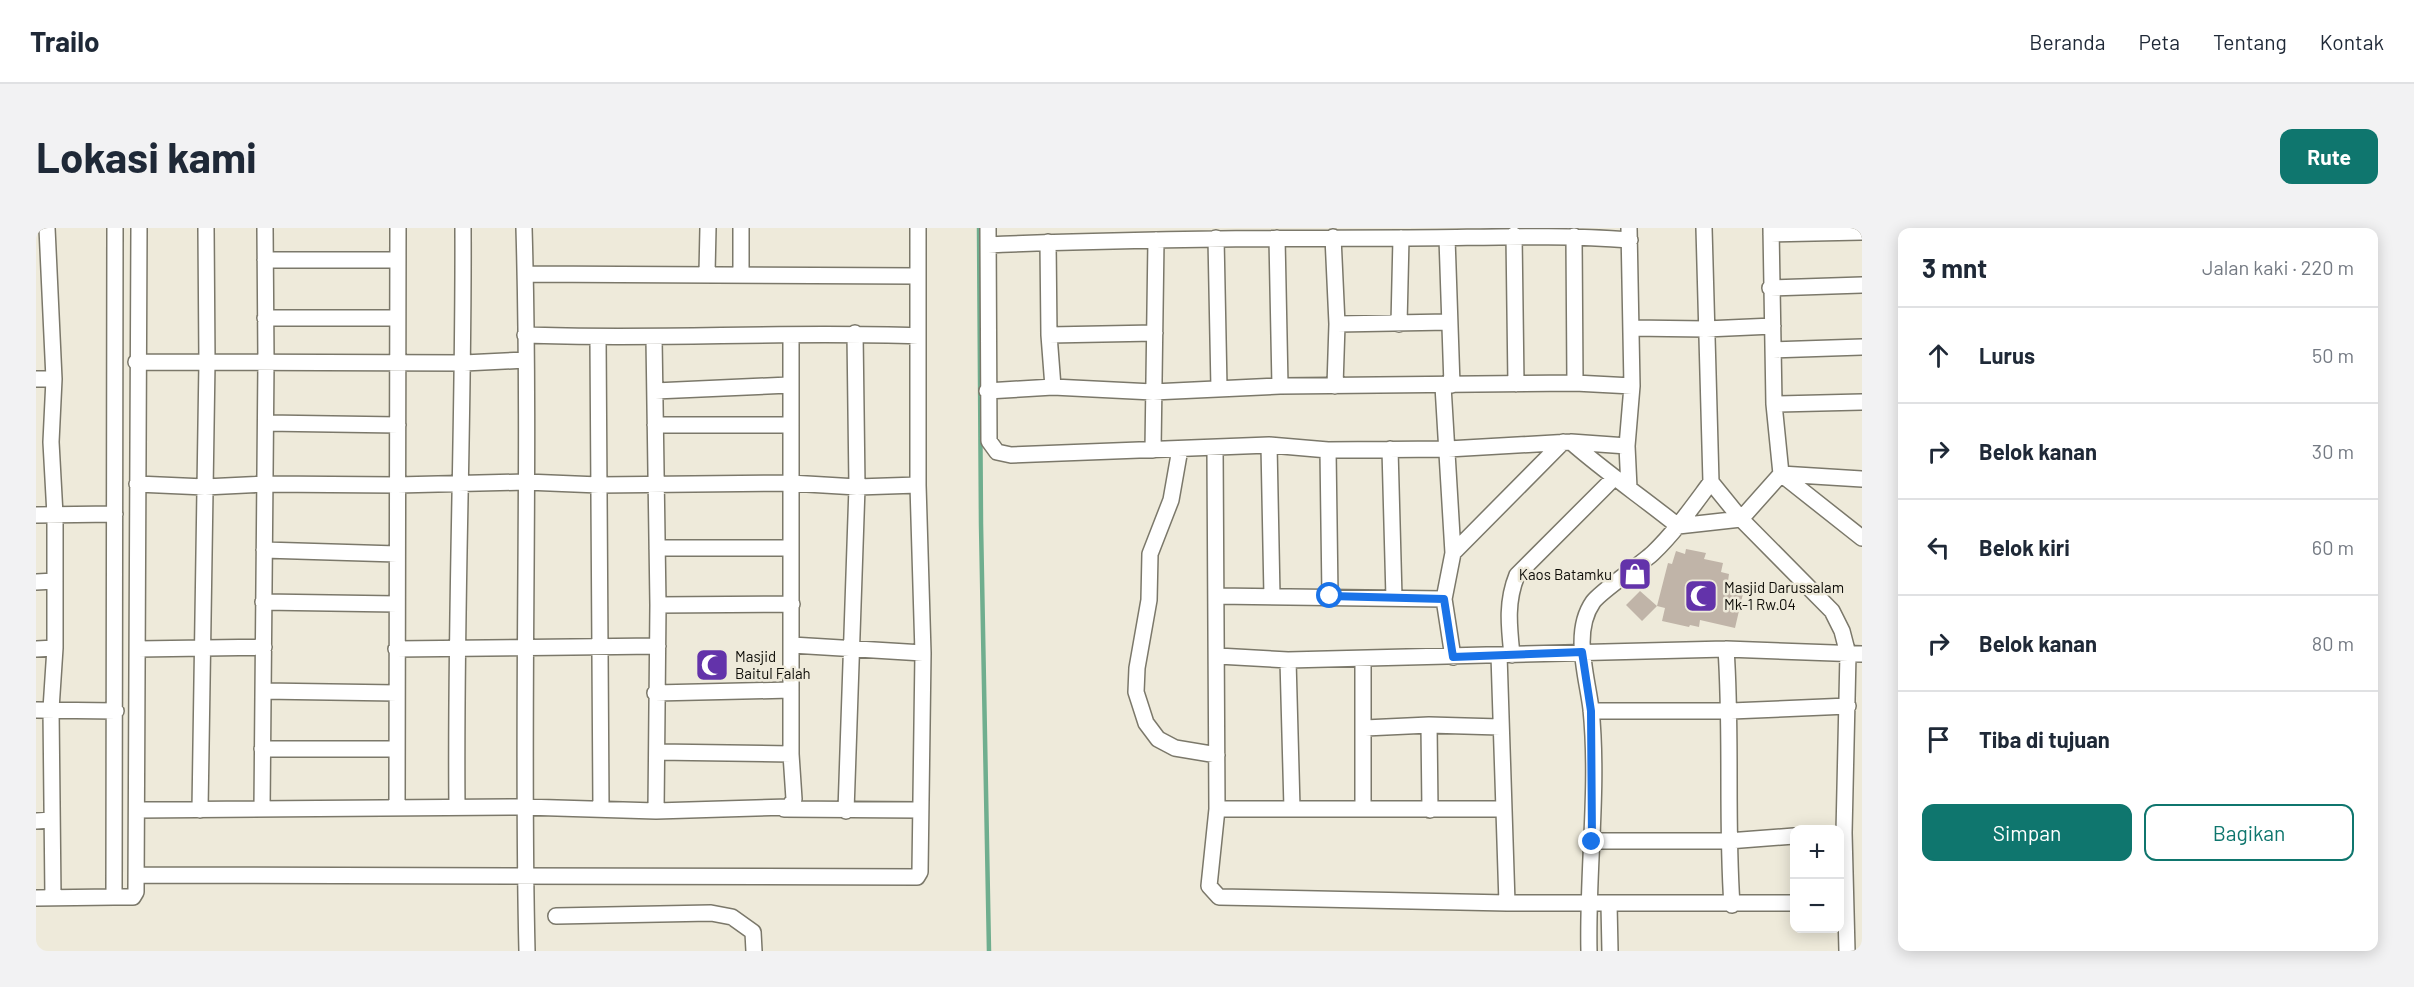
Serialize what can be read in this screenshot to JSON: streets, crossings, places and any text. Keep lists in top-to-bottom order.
{
  "places": {
    "shop": ["Kaos Batamku"],
    "mosque": ["Masjid Darussalam Mk-1 Rw.04", "Masjid Baitul Falah"]
  },
  "page": {
    "header": "Trailo",
    "nav": [
      "Beranda",
      "Peta",
      "Tentang",
      "Kontak"
    ],
    "buttons": [
      "Rute",
      ["Simpan", "Bagikan"]
    ],
    "title": "Lokasi kami",
    "heading": ["3 mnt", "Jalan kaki · 220 m"],
    "list": [
      ["Lurus", "50 m"],
      ["Belok kanan", "30 m"],
      ["Belok kiri", "60 m"],
      ["Belok kanan", "80 m"],
      "Tiba di tujuan"
    ],
    "map_buttons": ["+", "−"]
  }
}
